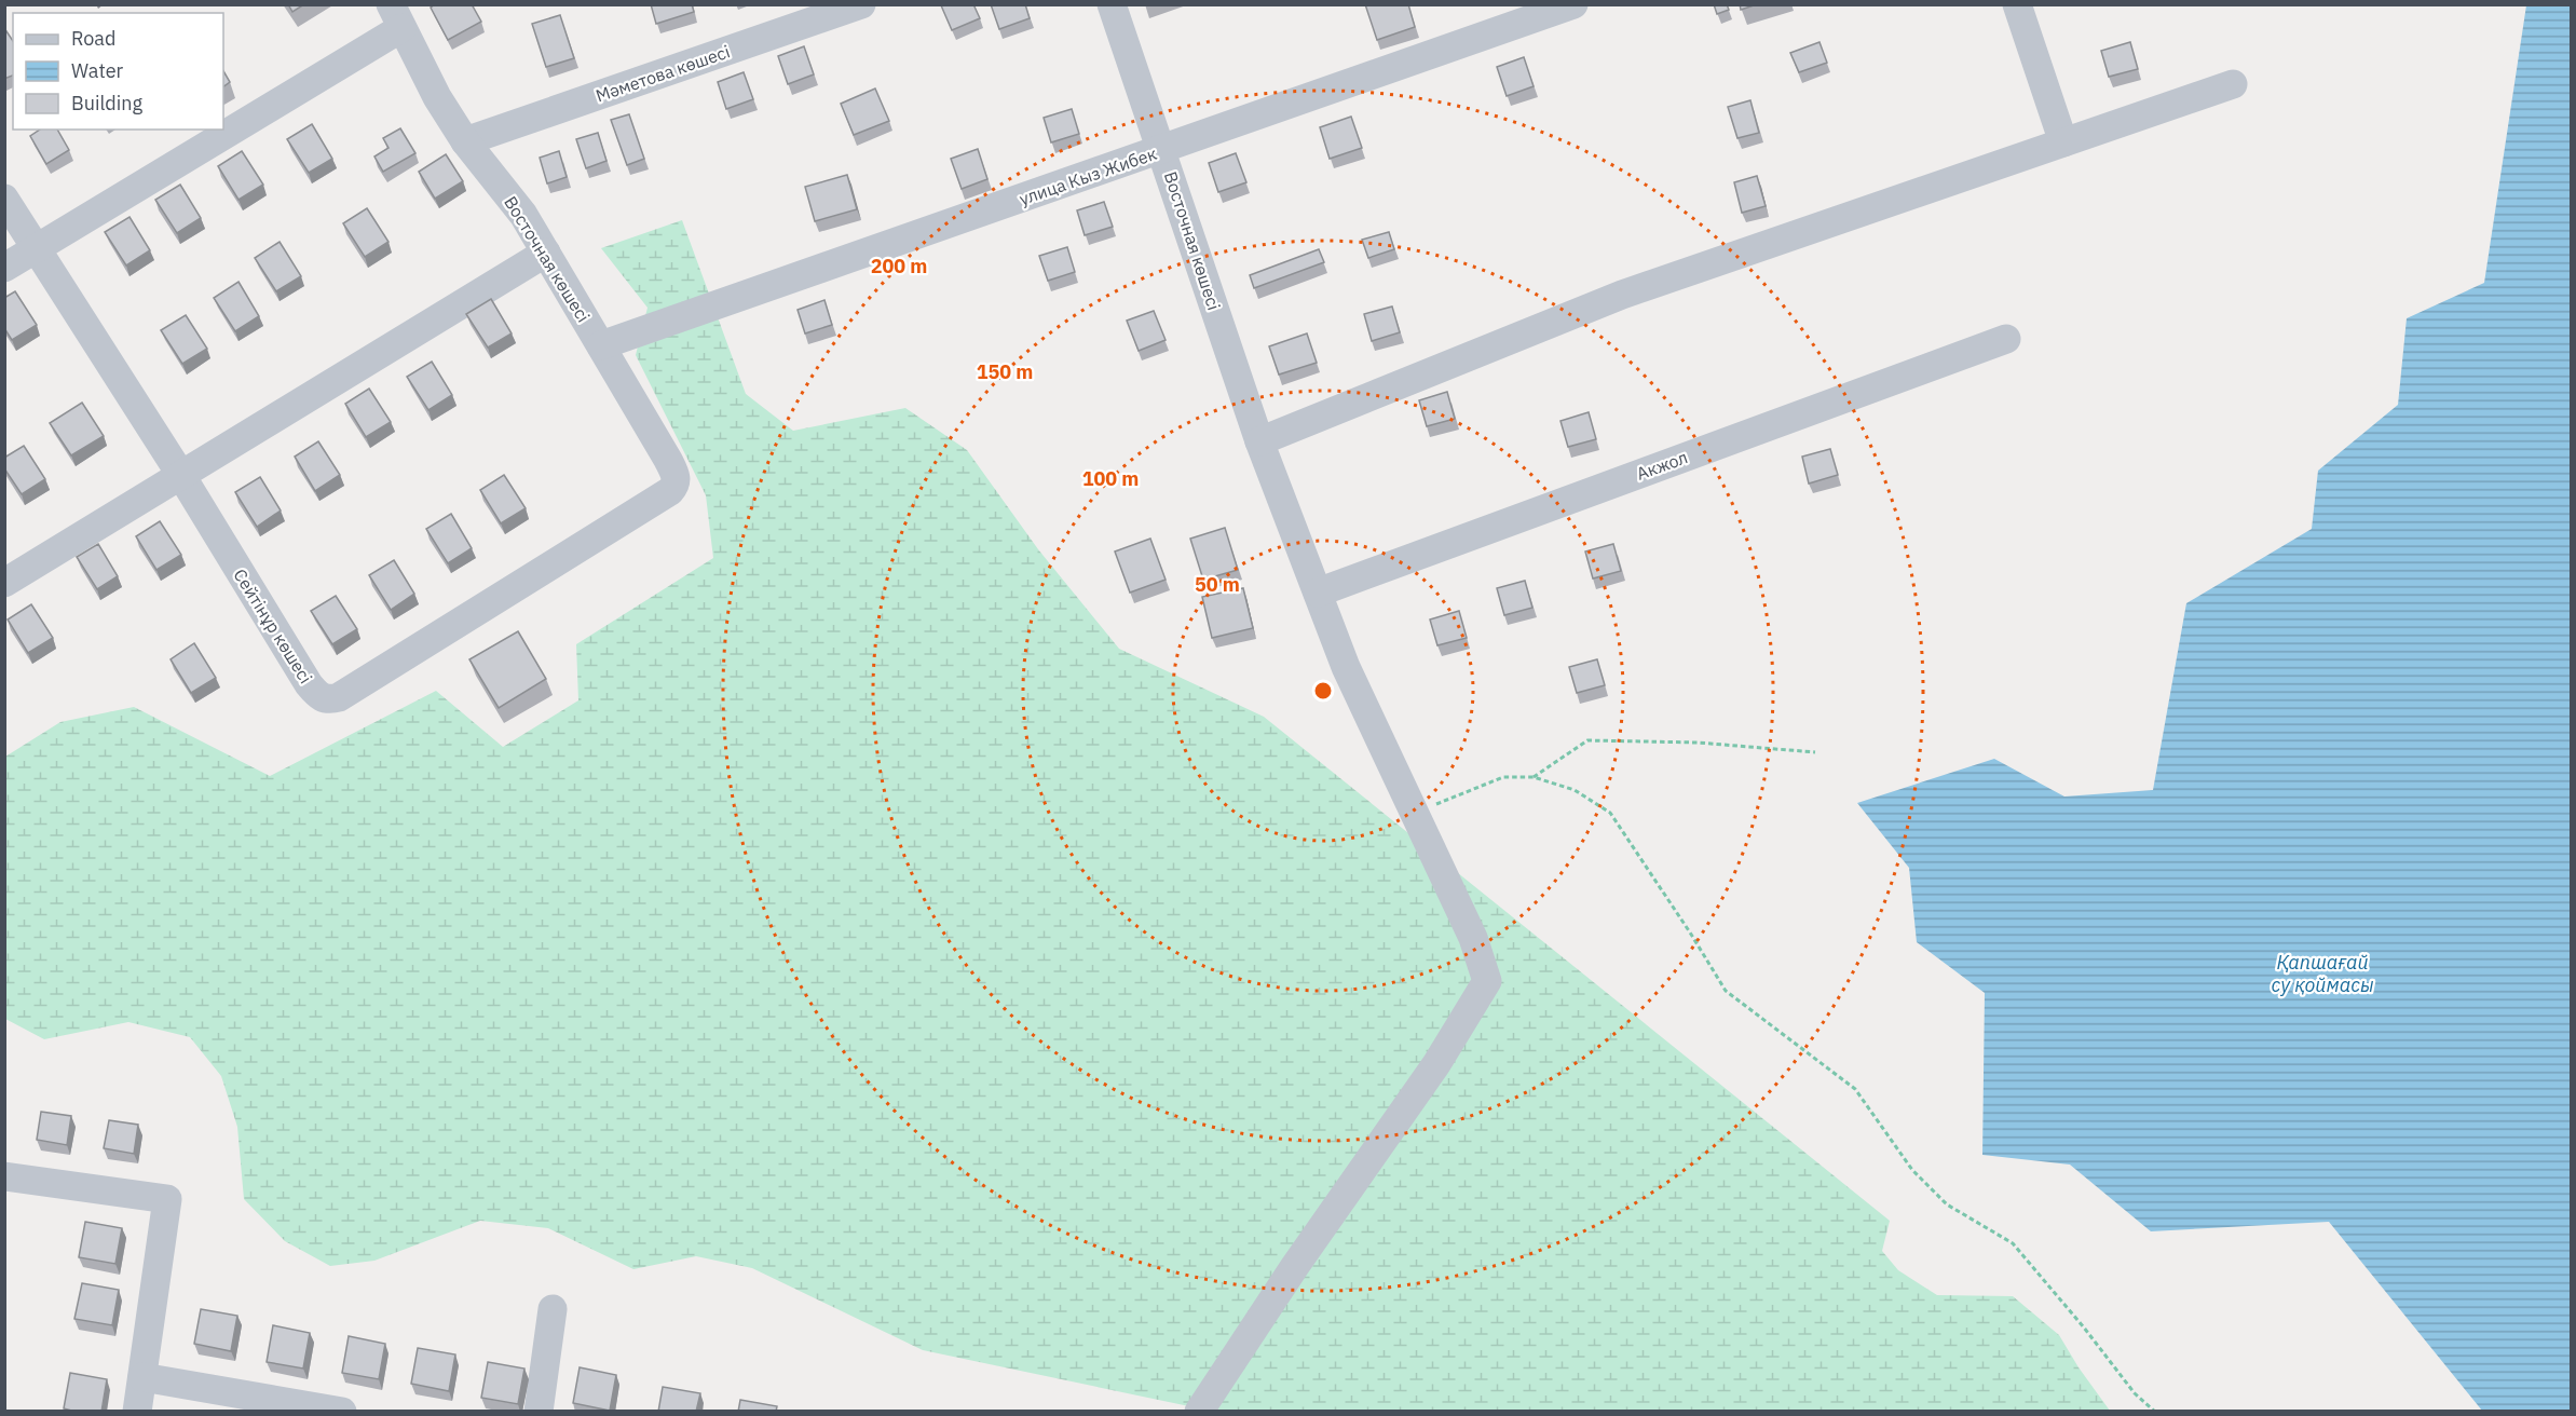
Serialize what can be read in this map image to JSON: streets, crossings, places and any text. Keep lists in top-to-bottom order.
{
  "streets": {
    "street": [
      "Мәметова көшесі",
      "улица Кыз Жибек",
      "Восточная көшесі",
      "Акжол",
      "Сейтінұр көшесі"
    ]
  },
  "crossings": [
    ["Мәметова көшесі", "Восточная көшесі"],
    ["улица Кыз Жибек", "Восточная көшесі"],
    ["Восточная көшесі", "Акжол"],
    ["Восточная көшесі", "Сейтінұр көшесі"]
  ],
  "water": ["Қапшағай су қоймасы"],
  "legend": ["Road", "Water", "Building"],
  "rings": [
    "200 m",
    "150 m",
    "100 m",
    "50 m"
  ]
}
